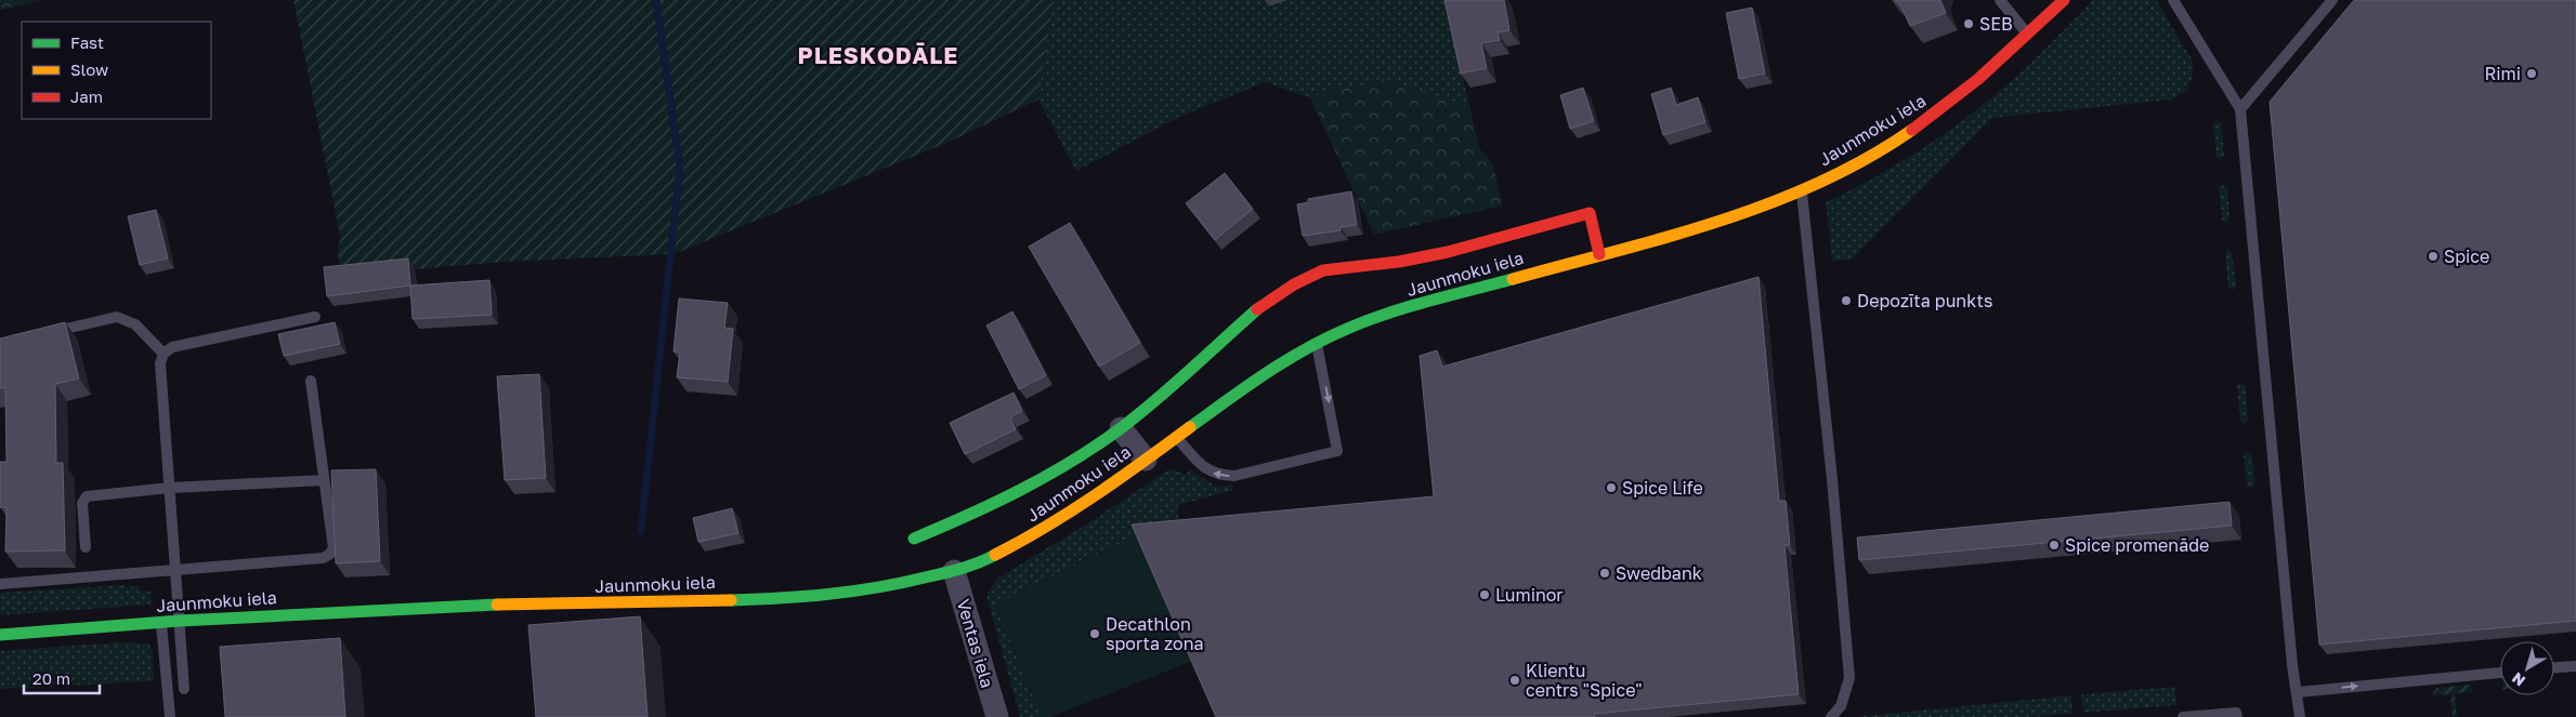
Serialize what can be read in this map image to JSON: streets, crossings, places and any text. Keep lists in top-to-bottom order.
{
  "streets": {
    "street": ["Jaunmoku iela", "Ventas iela"]
  },
  "crossings": [
    ["Jaunmoku iela", "Ventas iela"]
  ],
  "districts": ["PLESKODĀLE"],
  "places": [
    "SEB",
    "Rimi",
    "Spice",
    "Depozīta punkts",
    "Spice Life",
    "Spice promenāde",
    "Swedbank",
    "Luminor",
    "Decathlon sporta zona",
    "Klientu centrs \"Spice\""
  ],
  "legend": ["Fast", "Slow", "Jam"],
  "scale_bar": "20 m",
  "north": "bottom left"
}
